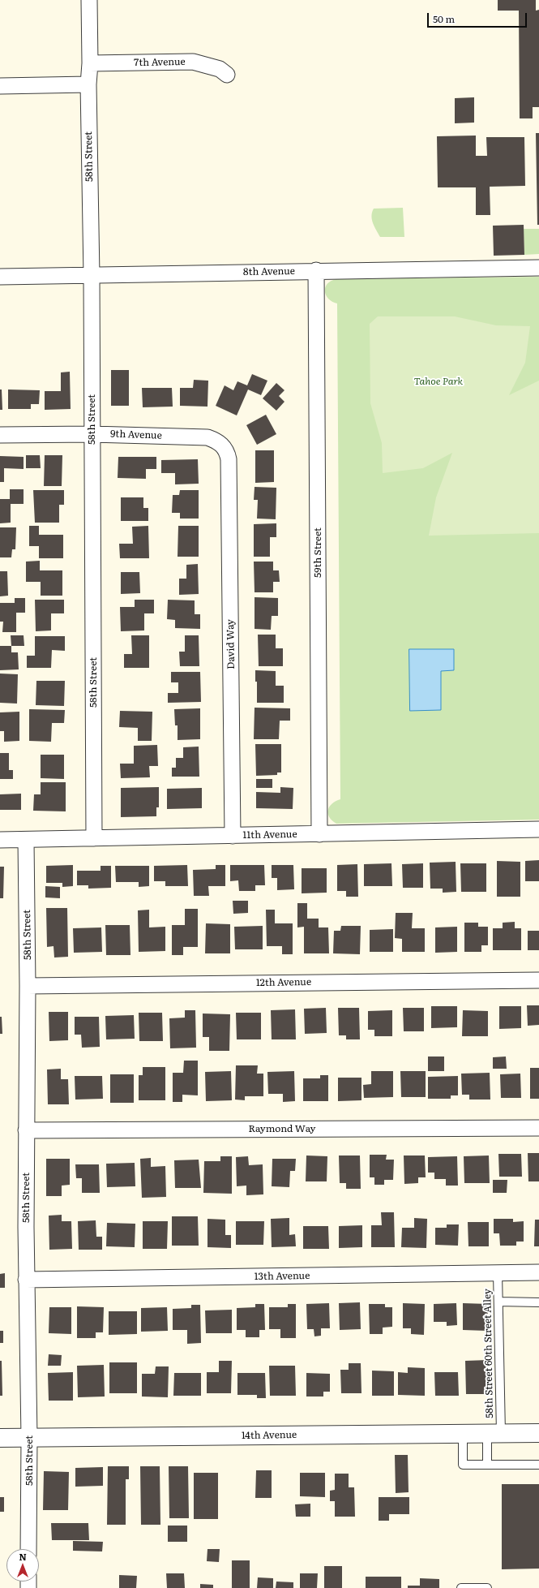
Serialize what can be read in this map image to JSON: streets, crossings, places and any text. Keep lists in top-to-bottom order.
{
  "streets": {
    "street": [
      "7th Avenue",
      "58th Street",
      "8th Avenue",
      "9th Avenue",
      "59th Street",
      "David Way",
      "11th Avenue",
      "12th Avenue",
      "Raymond Way",
      "13th Avenue",
      "14th Avenue"
    ],
    "lane": ["58th Street 60th Street Alley"]
  },
  "crossings": [
    ["7th Avenue", "58th Street"],
    ["58th Street", "8th Avenue"],
    ["58th Street", "9th Avenue"],
    ["58th Street", "11th Avenue"],
    ["58th Street", "12th Avenue"],
    ["58th Street", "Raymond Way"],
    ["58th Street", "13th Avenue"],
    ["58th Street", "14th Avenue"],
    ["8th Avenue", "59th Street"],
    ["9th Avenue", "David Way"],
    ["59th Street", "11th Avenue"],
    ["David Way", "11th Avenue"],
    ["13th Avenue", "58th Street 60th Street Alley"],
    ["58th Street 60th Street Alley", "14th Avenue"]
  ],
  "parks": ["Tahoe Park"],
  "scale_bar": "50 m",
  "north": "top"
}
